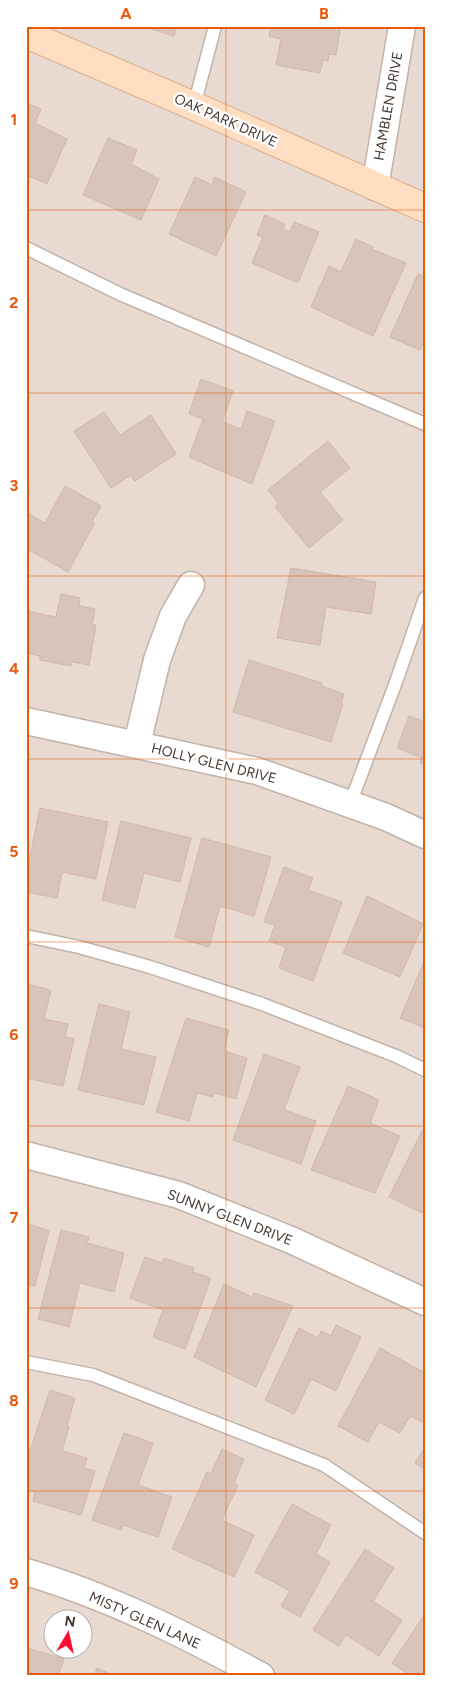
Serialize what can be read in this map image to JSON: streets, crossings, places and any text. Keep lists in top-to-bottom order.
{
  "streets": {
    "street": [
      "HAMBLEN DRIVE",
      "OAK PARK DRIVE",
      "HOLLY GLEN DRIVE",
      "SUNNY GLEN DRIVE",
      "MISTY GLEN LANE"
    ]
  },
  "crossings": [
    ["HAMBLEN DRIVE", "OAK PARK DRIVE"]
  ],
  "north": "top",
  "grid": {
    "columns": ["A", "B"],
    "rows": [
      "1",
      "2",
      "3",
      "4",
      "5",
      "6",
      "7",
      "8",
      "9"
    ]
  }
}
